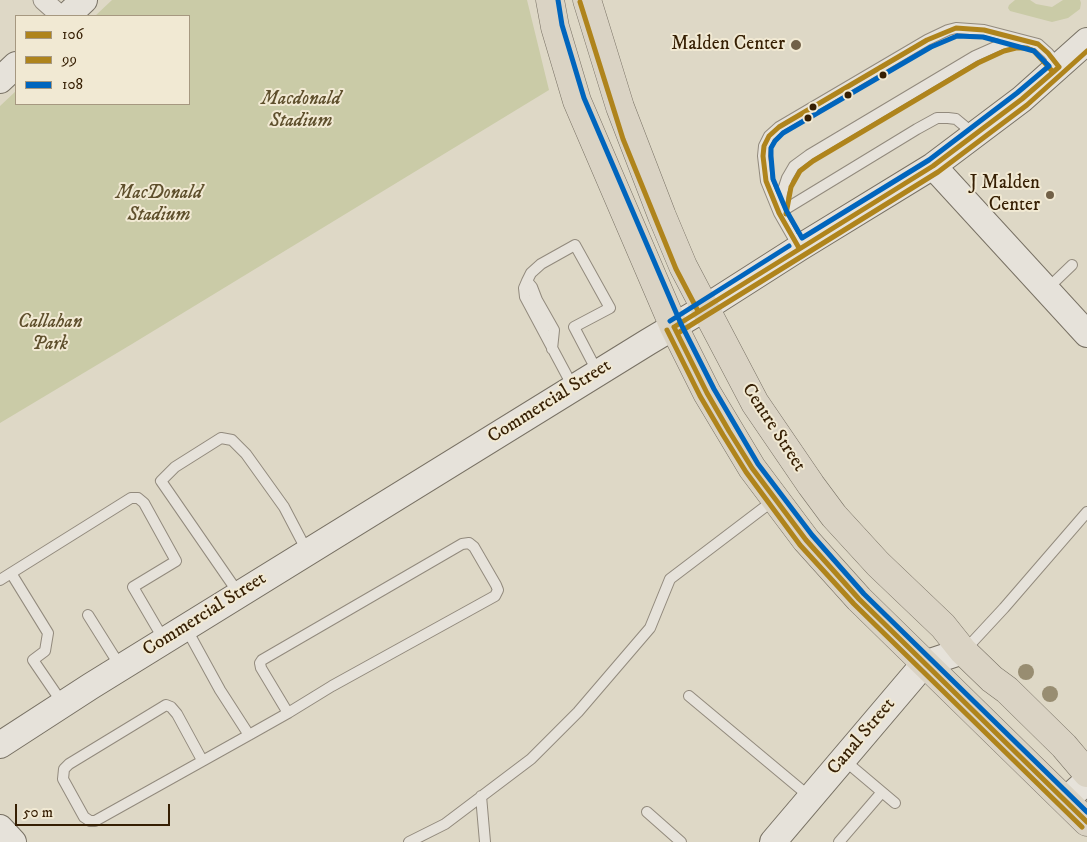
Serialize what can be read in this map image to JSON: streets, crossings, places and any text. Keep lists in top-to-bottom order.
{
  "streets": {
    "main road": ["Commercial Street", "Centre Street", "Canal Street"]
  },
  "crossings": [
    ["Commercial Street", "Centre Street"],
    ["Centre Street", "Canal Street"]
  ],
  "parks": ["Macdonald Stadium", "MacDonald Stadium", "Callahan Park"],
  "places": ["Malden Center", "J Malden Center"],
  "lines": ["transit line 108", "transit line 99", "transit line 106"],
  "legend": ["106", "99", "108"],
  "scale_bar": "50 m"
}
